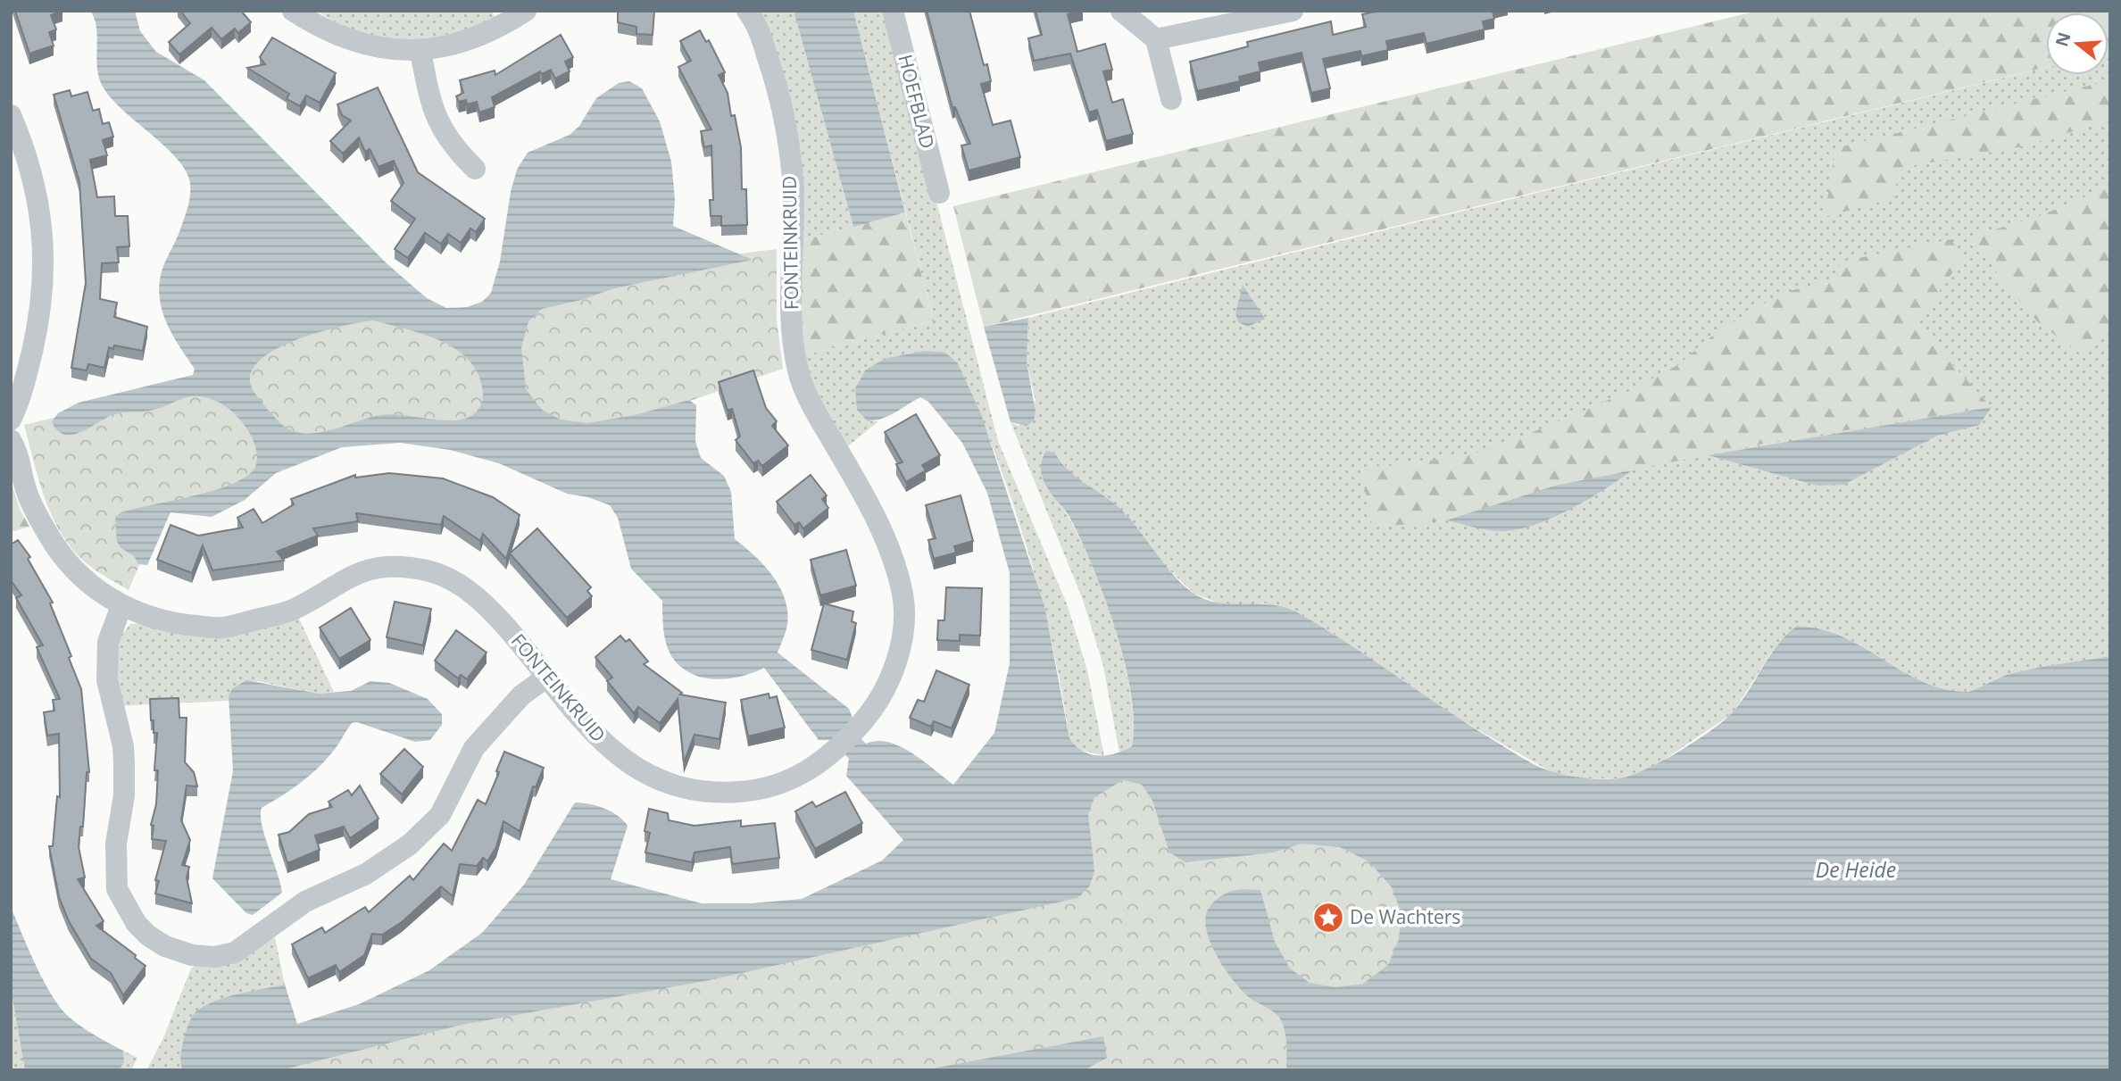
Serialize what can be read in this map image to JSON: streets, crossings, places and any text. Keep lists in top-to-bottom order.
{
  "streets": {
    "street": ["HOEFBLAD", "FONTEINKRUID"]
  },
  "water": ["De Heide"],
  "places": {
    "place": ["De Wachters"]
  },
  "north": "left"
}
